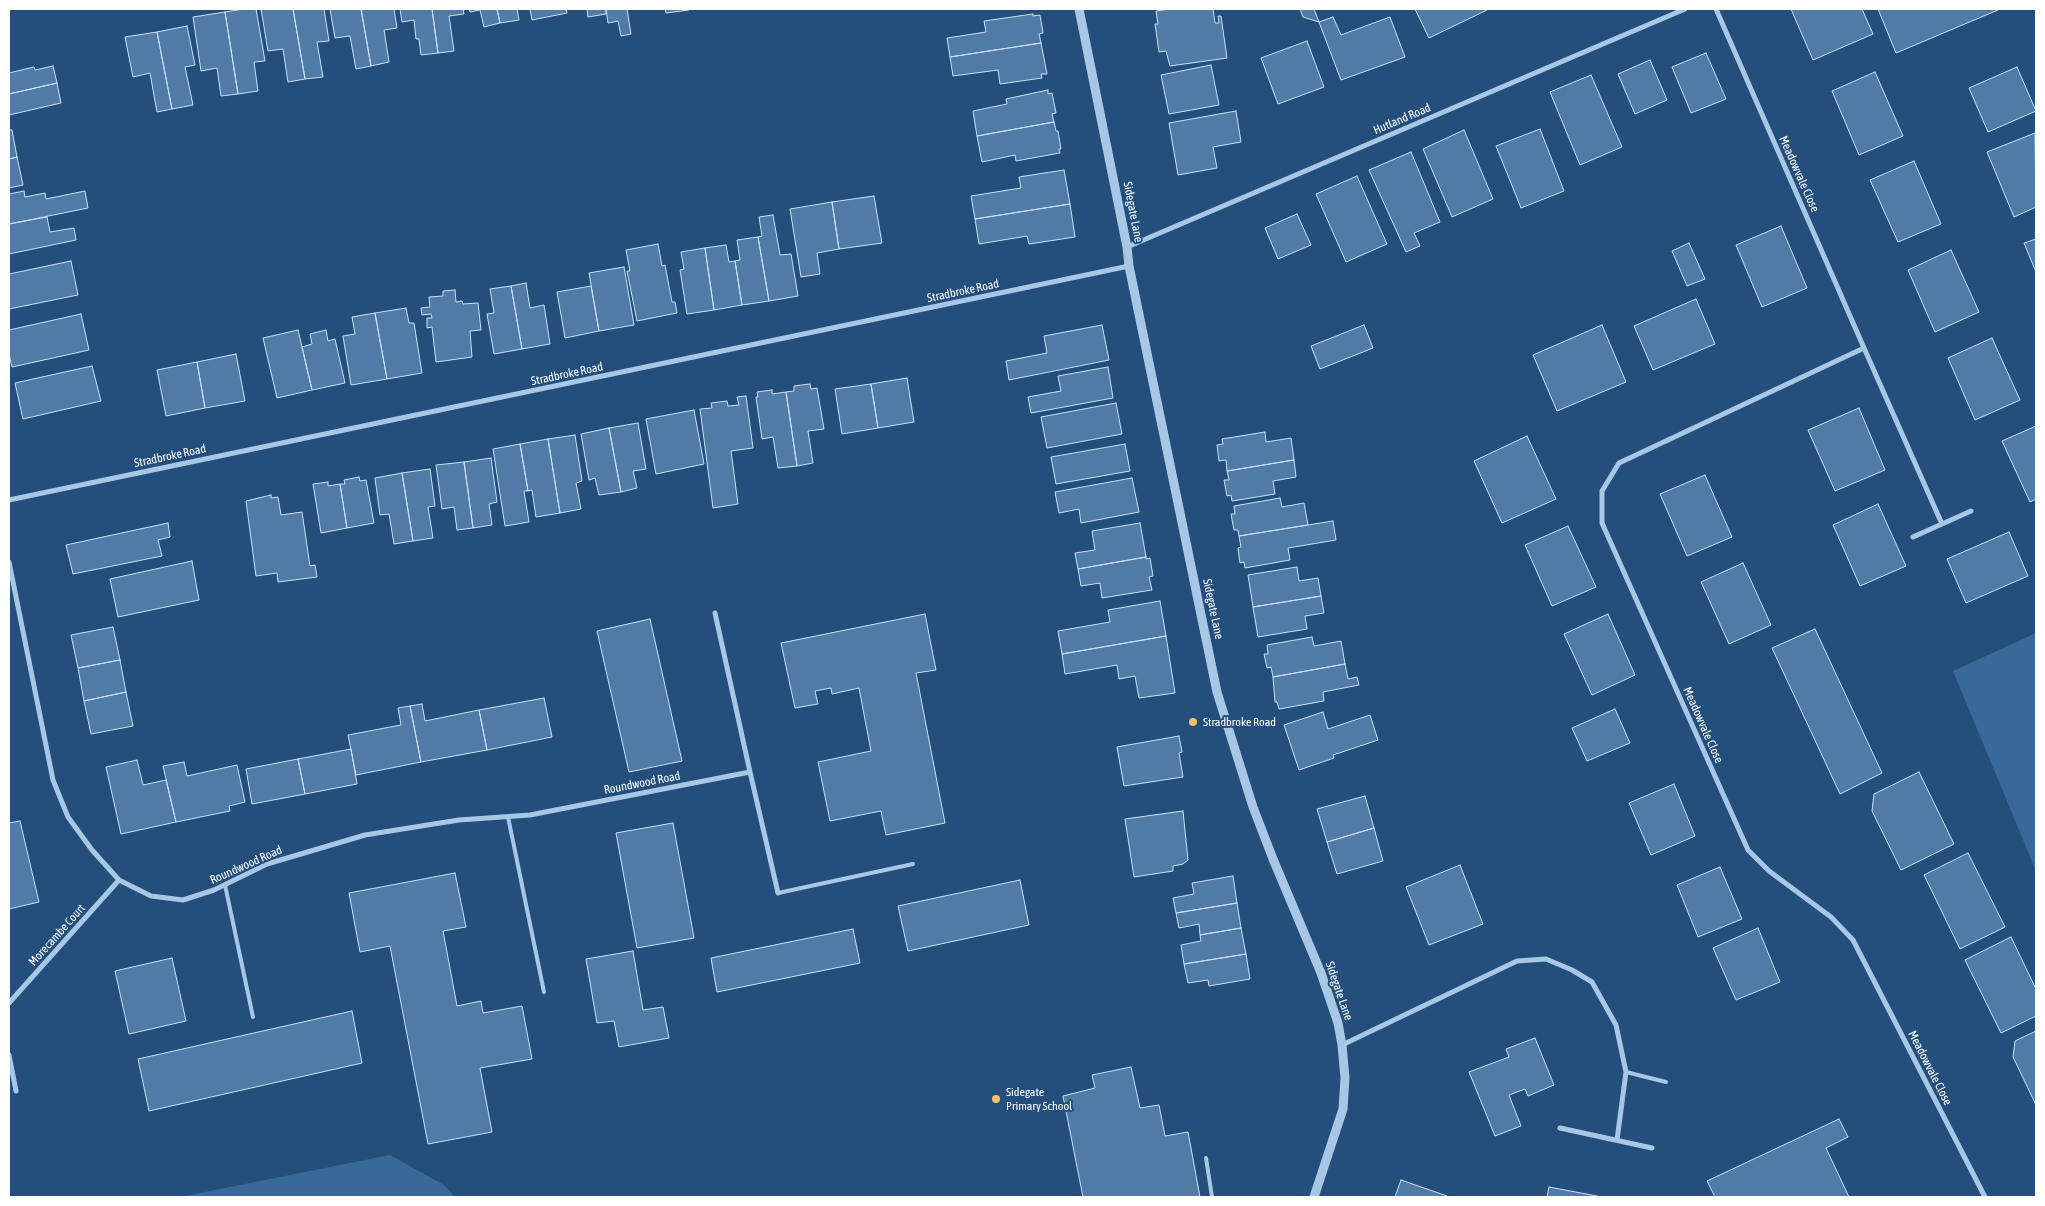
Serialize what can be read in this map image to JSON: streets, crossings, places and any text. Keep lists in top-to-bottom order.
{
  "streets": {
    "street": [
      "Hutland Road",
      "Meadowvale Close",
      "Sidegate Lane",
      "Stradbroke Road",
      "Roundwood Road",
      "Morecambe Court"
    ]
  },
  "crossings": [
    ["Hutland Road", "Sidegate Lane"],
    ["Sidegate Lane", "Stradbroke Road"],
    ["Roundwood Road", "Morecambe Court"]
  ],
  "places": ["Stradbroke Road", "Sidegate Primary School"]
}
